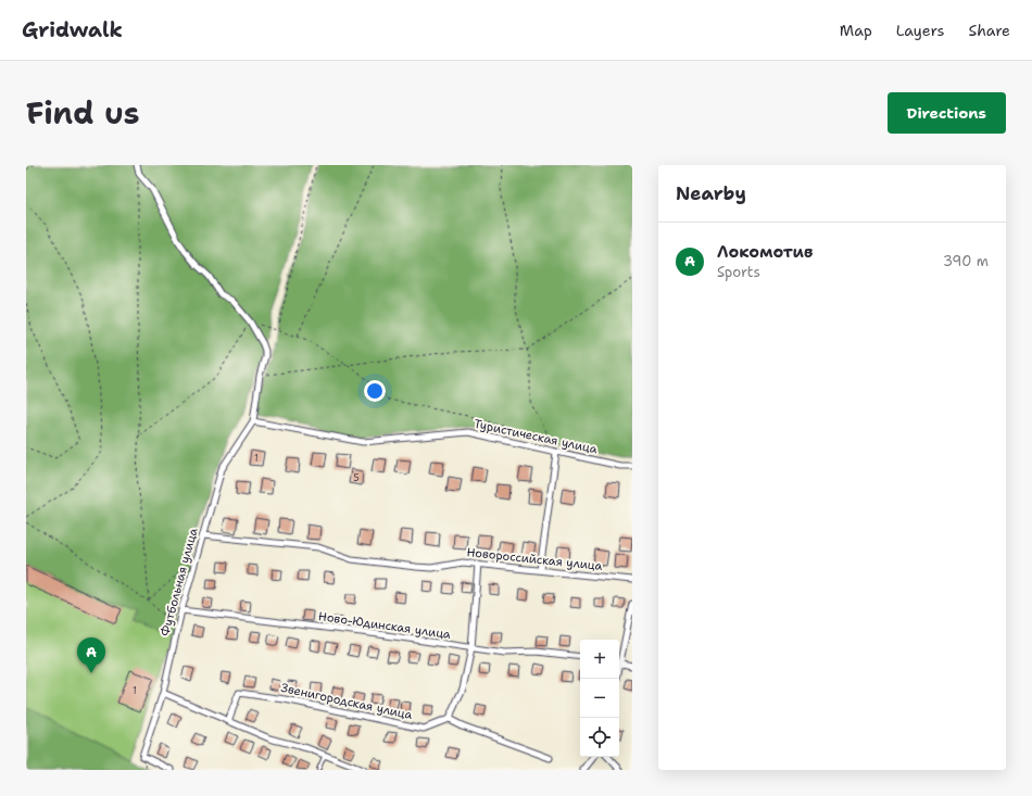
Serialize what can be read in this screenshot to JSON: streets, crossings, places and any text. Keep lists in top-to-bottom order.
{
  "streets": {
    "street": [
      "Туристическая улица",
      "Новороссийская улица",
      "Футбольная улица",
      "Ново-Юдинская улица",
      "Звенигородская улица"
    ]
  },
  "crossings": [
    ["Туристическая улица", "Футбольная улица"],
    ["Новороссийская улица", "Футбольная улица"],
    ["Футбольная улица", "Ново-Юдинская улица"]
  ],
  "house_numbers": ["1", "5", "1"],
  "page": {
    "header": "Gridwalk",
    "nav": ["Map", "Layers", "Share"],
    "title": "Find us",
    "buttons": "Directions",
    "heading": "Nearby",
    "list": [
      {
        "mark": "A",
        "name": "Локомотив",
        "note": "Sports",
        "value": "390 m"
      }
    ],
    "pins": "A",
    "map_buttons": ["+", "−"]
  }
}
